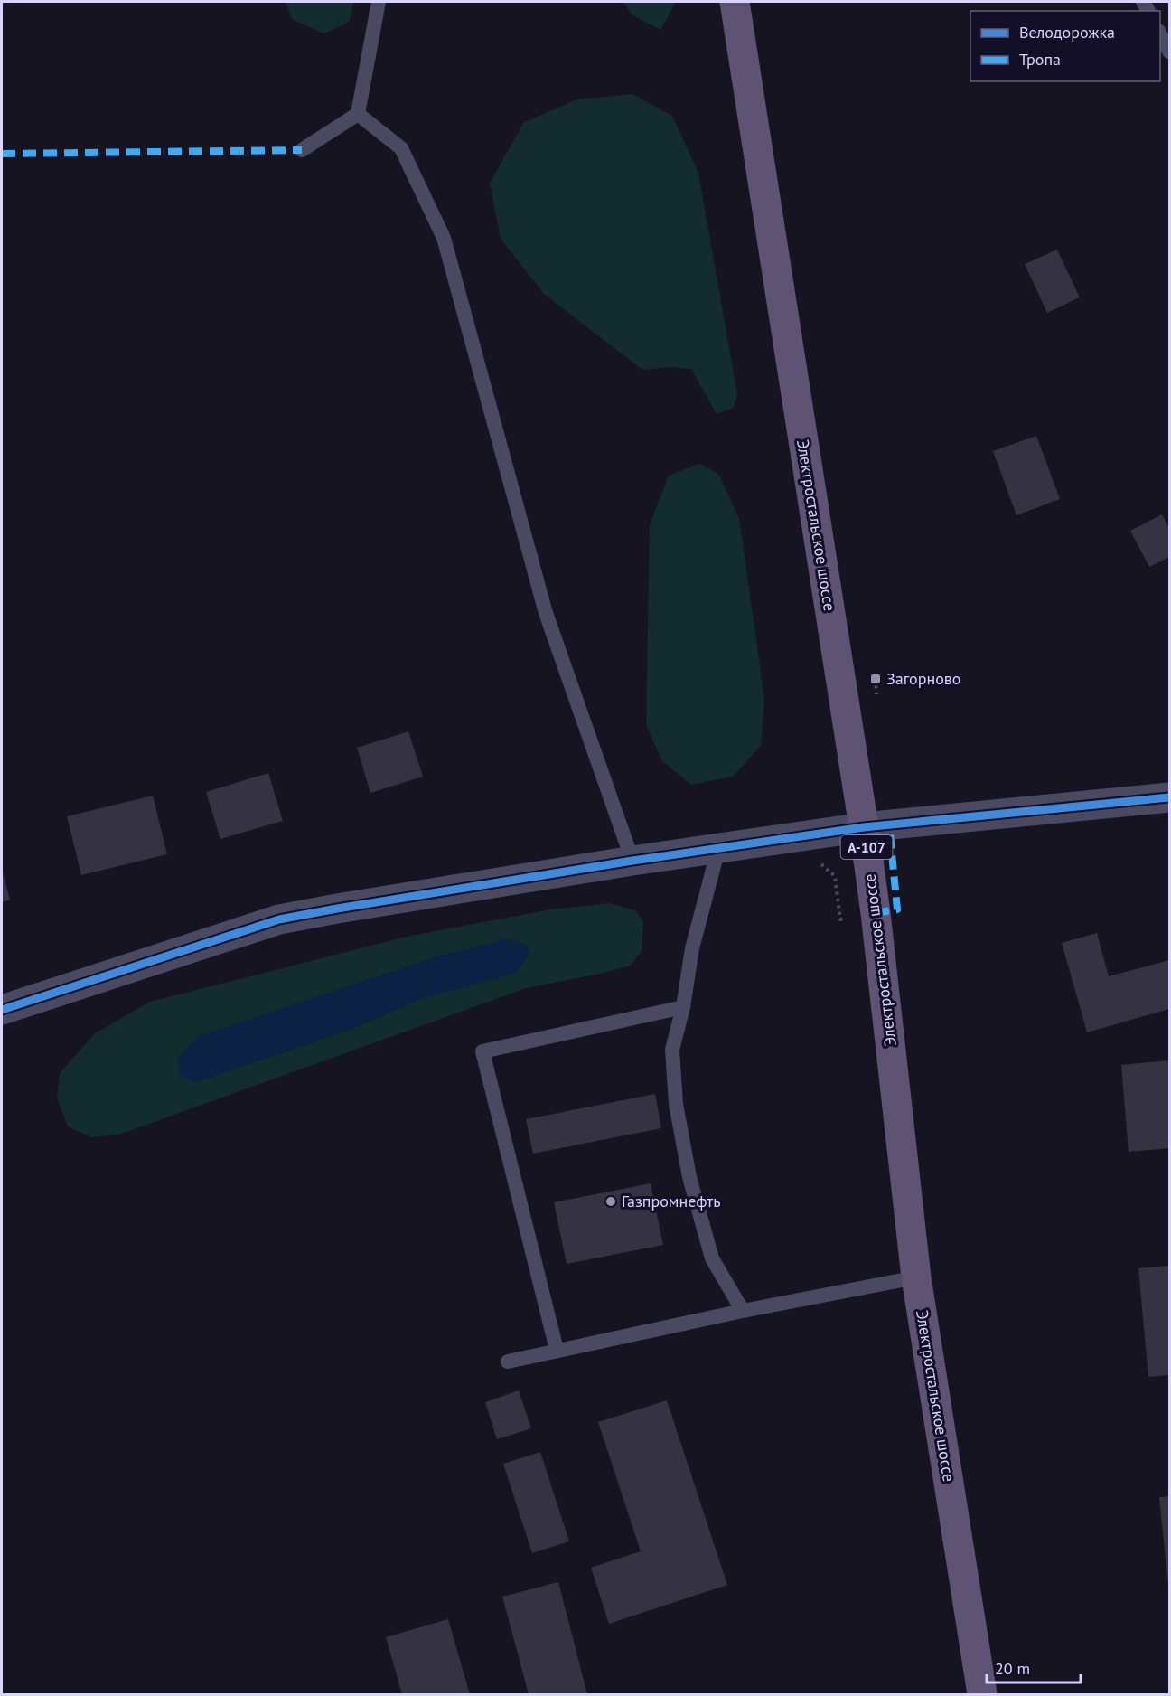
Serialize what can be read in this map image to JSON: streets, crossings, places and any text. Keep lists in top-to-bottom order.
{
  "streets": {
    "main road": ["Электростальское шоссе", "А-107"]
  },
  "places": {
    "transit": ["Загорново"],
    "other": ["Газпромнефть"]
  },
  "legend": ["Велодорожка", "Тропа"],
  "scale_bar": "20 m"
}
